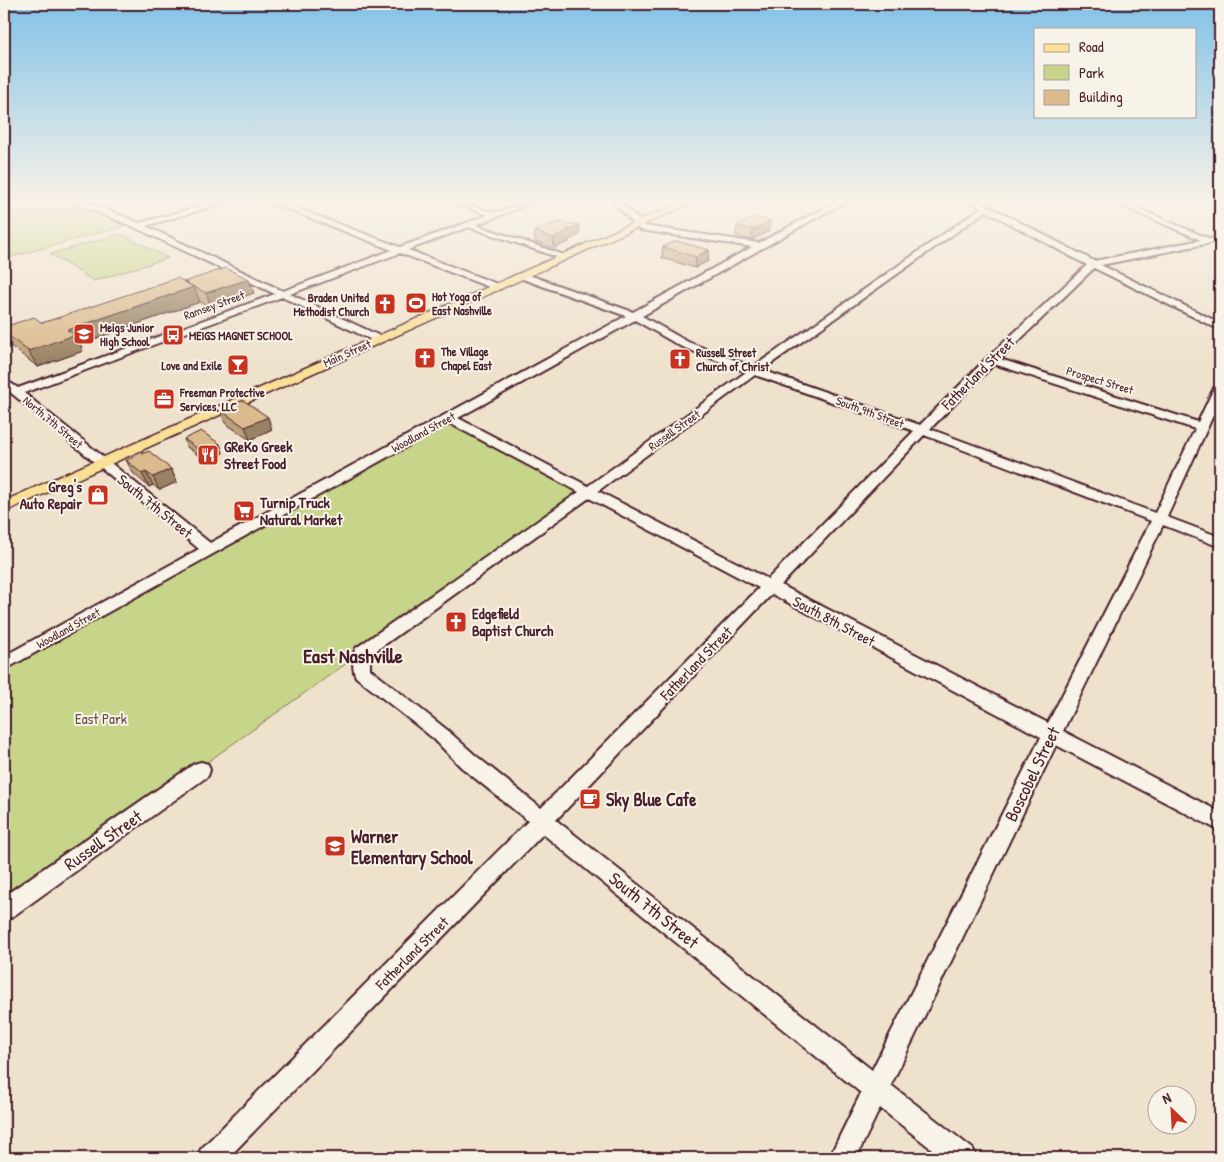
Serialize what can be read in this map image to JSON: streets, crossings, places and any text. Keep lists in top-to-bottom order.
{
  "streets": {
    "main road": ["Main Street"],
    "street": [
      "Ramsey Street",
      "Fatherland Street",
      "Prospect Street",
      "South 9th Street",
      "North 7th Street",
      "Russell Street",
      "Woodland Street",
      "South 7th Street",
      "South 8th Street",
      "Boscobel Street"
    ]
  },
  "crossings": [
    ["Ramsey Street", "North 7th Street"],
    ["Main Street", "South 9th Street"],
    ["Main Street", "North 7th Street"],
    ["Main Street", "South 7th Street"],
    ["Fatherland Street", "Prospect Street"],
    ["Fatherland Street", "South 9th Street"],
    ["Fatherland Street", "South 7th Street"],
    ["Fatherland Street", "South 8th Street"],
    ["Prospect Street", "Boscobel Street"],
    ["South 9th Street", "Russell Street"],
    ["South 9th Street", "Woodland Street"],
    ["South 9th Street", "Boscobel Street"],
    ["North 7th Street", "South 7th Street"],
    ["Russell Street", "South 7th Street"],
    ["Russell Street", "South 8th Street"],
    ["Woodland Street", "South 7th Street"],
    ["Woodland Street", "South 8th Street"],
    ["South 7th Street", "Boscobel Street"],
    ["South 8th Street", "Boscobel Street"]
  ],
  "districts": ["East Nashville"],
  "parks": ["East Park"],
  "places": {
    "sports": ["Hot Yoga of East Nashville"],
    "church": [
      "Braden United Methodist Church",
      "The Village Chapel East",
      "Russell Street Church of Christ",
      "Edgefield Baptist Church"
    ],
    "school or university": ["Meigs Junior High School", "Warner Elementary School"],
    "bus stop": ["MEIGS MAGNET SCHOOL"],
    "bar": ["Love and Exile"],
    "office": ["Freeman Protective Services, LLC"],
    "restaurant": ["GReKo Greek Street Food"],
    "shop": ["Greg's Auto Repair"],
    "supermarket": ["Turnip Truck Natural Market"],
    "cafe": ["Sky Blue Cafe"]
  },
  "legend": ["Road", "Park", "Building"],
  "north": "top left"
}
